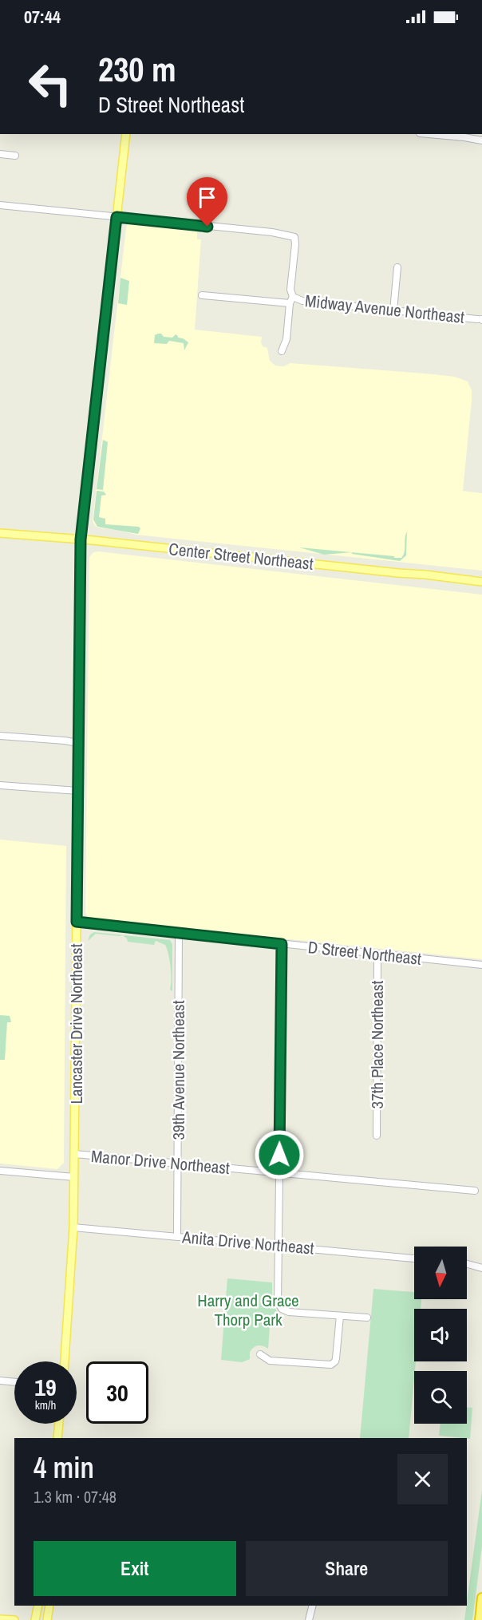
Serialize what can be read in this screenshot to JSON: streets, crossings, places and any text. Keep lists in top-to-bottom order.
{
  "streets": {
    "main road": ["Center Street Northeast", "Lancaster Drive Northeast"],
    "street": [
      "Midway Avenue Northeast",
      "D Street Northeast",
      "37th Place Northeast",
      "39th Avenue Northeast",
      "Manor Drive Northeast",
      "Anita Drive Northeast"
    ]
  },
  "crossings": [
    ["Center Street Northeast", "Lancaster Drive Northeast"],
    ["D Street Northeast", "Lancaster Drive Northeast"],
    ["D Street Northeast", "37th Place Northeast"],
    ["D Street Northeast", "39th Avenue Northeast"],
    ["Lancaster Drive Northeast", "Manor Drive Northeast"],
    ["Lancaster Drive Northeast", "Anita Drive Northeast"],
    ["39th Avenue Northeast", "Manor Drive Northeast"],
    ["39th Avenue Northeast", "Anita Drive Northeast"]
  ],
  "parks": ["Harry and Grace Thorp Park"],
  "north": "bottom",
  "page": {
    "status": "07:44",
    "turn": ["230 m", "D Street Northeast"],
    "speed": "19 km/h",
    "limit": "30",
    "heading": ["4 min", "1.3 km · 07:48"],
    "buttons": ["Exit", "Share"]
  }
}
